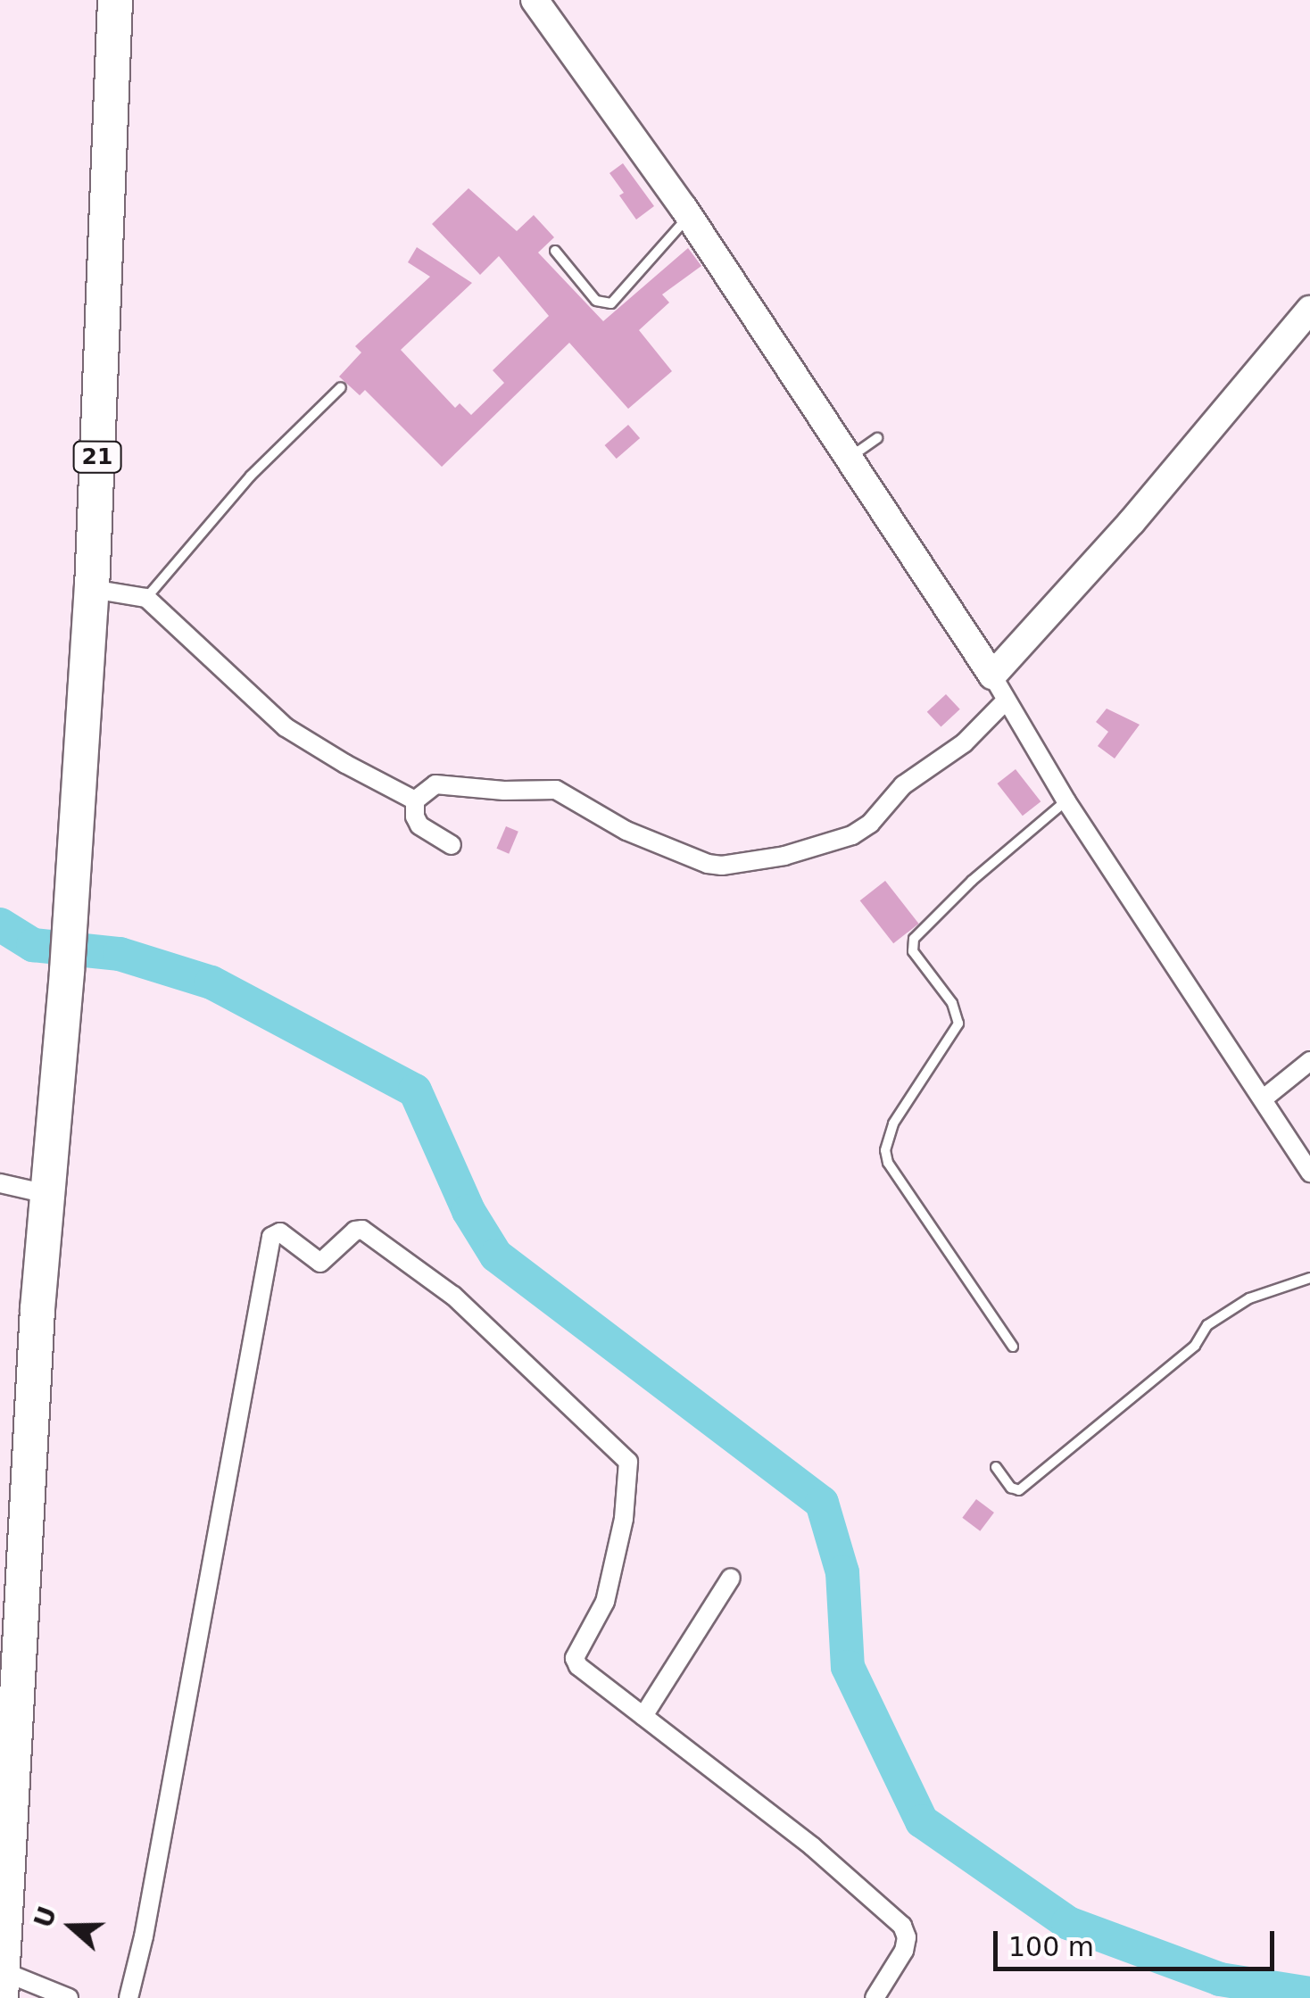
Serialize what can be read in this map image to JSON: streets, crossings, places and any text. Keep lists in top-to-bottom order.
{
  "streets": {
    "highway": ["21"]
  },
  "scale_bar": "100 m",
  "north": "left"
}
